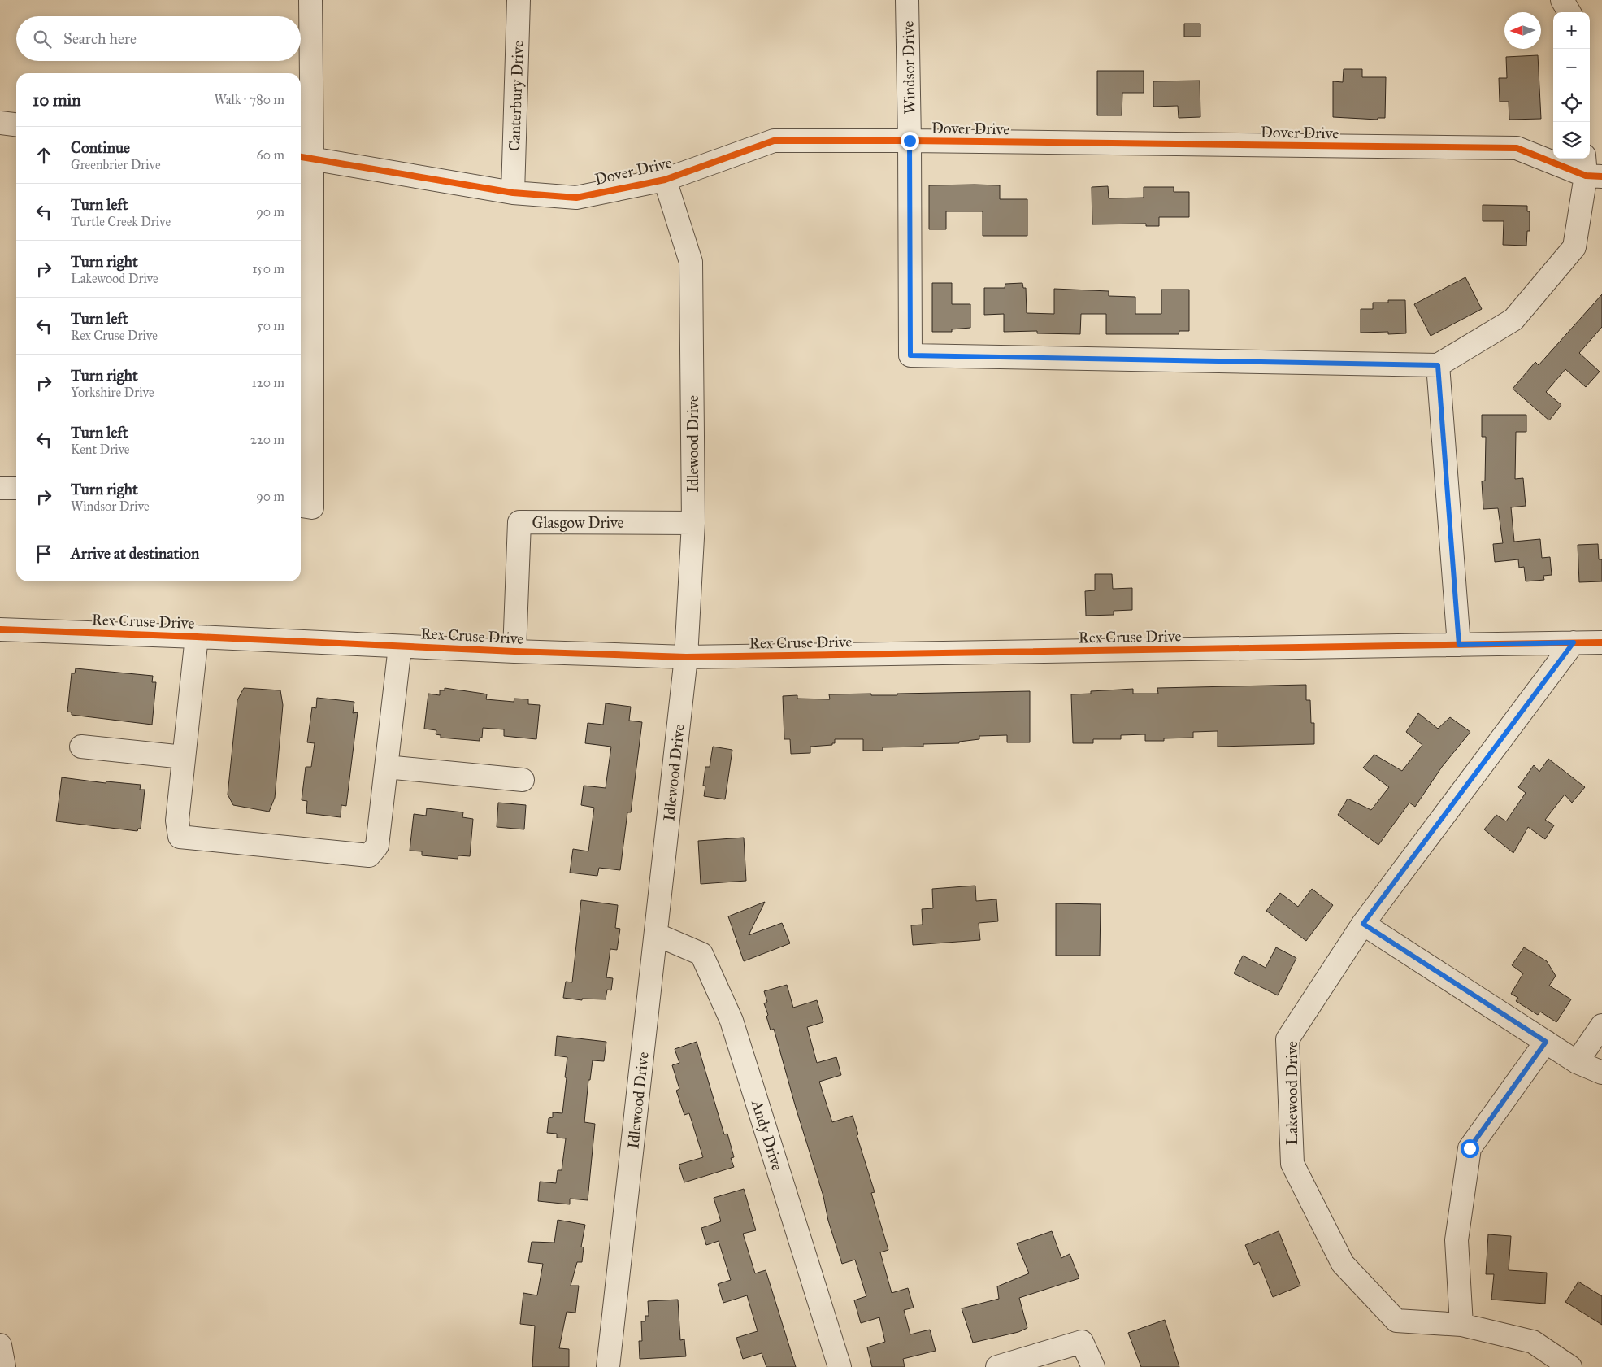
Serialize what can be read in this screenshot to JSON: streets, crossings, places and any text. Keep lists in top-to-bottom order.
{
  "streets": {
    "street": [
      "Windsor Drive",
      "Canterbury Drive",
      "Dover Drive",
      "Idlewood Drive",
      "Glasgow Drive",
      "Rex Cruse Drive",
      "Lakewood Drive",
      "Andy Drive"
    ]
  },
  "crossings": [
    ["Windsor Drive", "Dover Drive"],
    ["Canterbury Drive", "Dover Drive"],
    ["Dover Drive", "Idlewood Drive"],
    ["Idlewood Drive", "Glasgow Drive"],
    ["Idlewood Drive", "Rex Cruse Drive"],
    ["Idlewood Drive", "Andy Drive"],
    ["Glasgow Drive", "Rex Cruse Drive"],
    ["Rex Cruse Drive", "Lakewood Drive"]
  ],
  "north": "left",
  "page": {
    "map_buttons": ["+", "−"],
    "search": "Search here",
    "heading": ["10 min", "Walk · 780 m"],
    "list": [
      ["Continue", "Greenbrier Drive", "60 m"],
      ["Turn left", "Turtle Creek Drive", "90 m"],
      ["Turn right", "Lakewood Drive", "150 m"],
      ["Turn left", "Rex Cruse Drive", "50 m"],
      ["Turn right", "Yorkshire Drive", "120 m"],
      ["Turn left", "Kent Drive", "220 m"],
      ["Turn right", "Windsor Drive", "90 m"],
      "Arrive at destination"
    ]
  }
}
